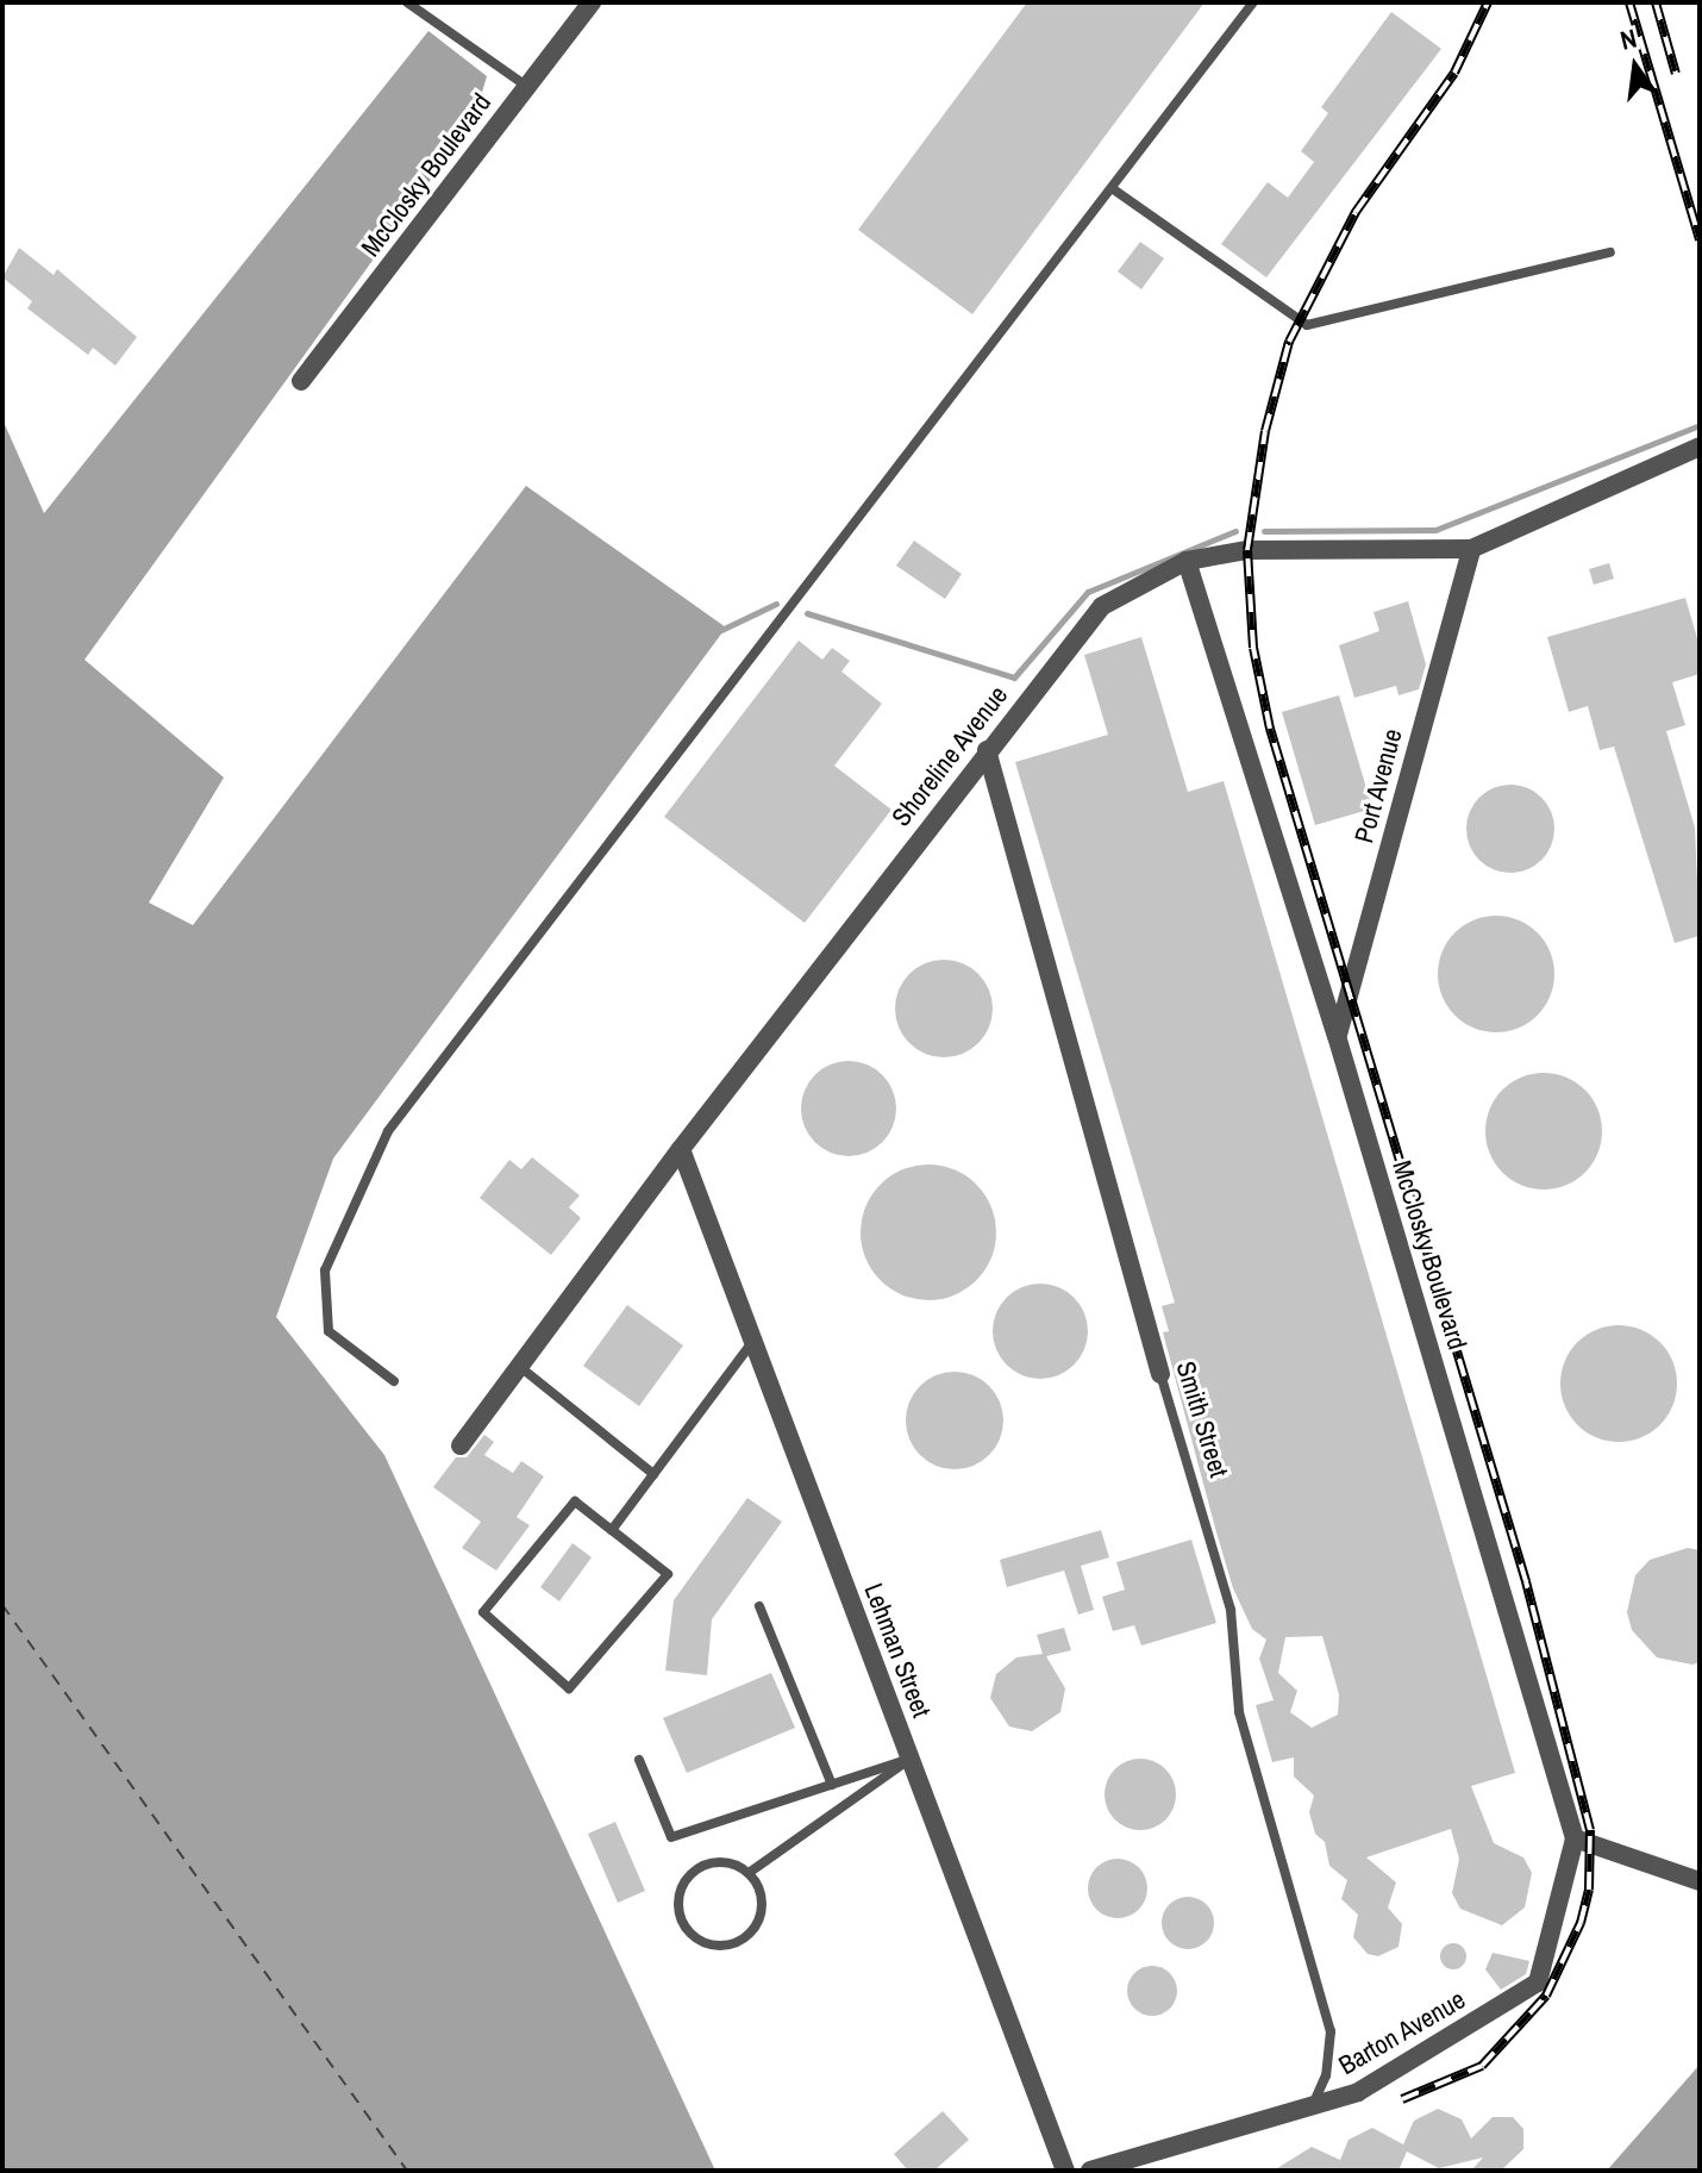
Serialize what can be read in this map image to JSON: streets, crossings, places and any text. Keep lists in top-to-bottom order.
{
  "streets": {
    "street": [
      "McClosky Boulevard",
      "Shoreline Avenue",
      "Port Avenue",
      "Smith Street",
      "Lehman Street",
      "Barton Avenue"
    ]
  },
  "crossings": [
    ["McClosky Boulevard", "Shoreline Avenue"],
    ["McClosky Boulevard", "Port Avenue"],
    ["McClosky Boulevard", "Barton Avenue"],
    ["Shoreline Avenue", "Port Avenue"],
    ["Shoreline Avenue", "Smith Street"],
    ["Shoreline Avenue", "Lehman Street"],
    ["Smith Street", "Barton Avenue"]
  ],
  "north": "top"
}
